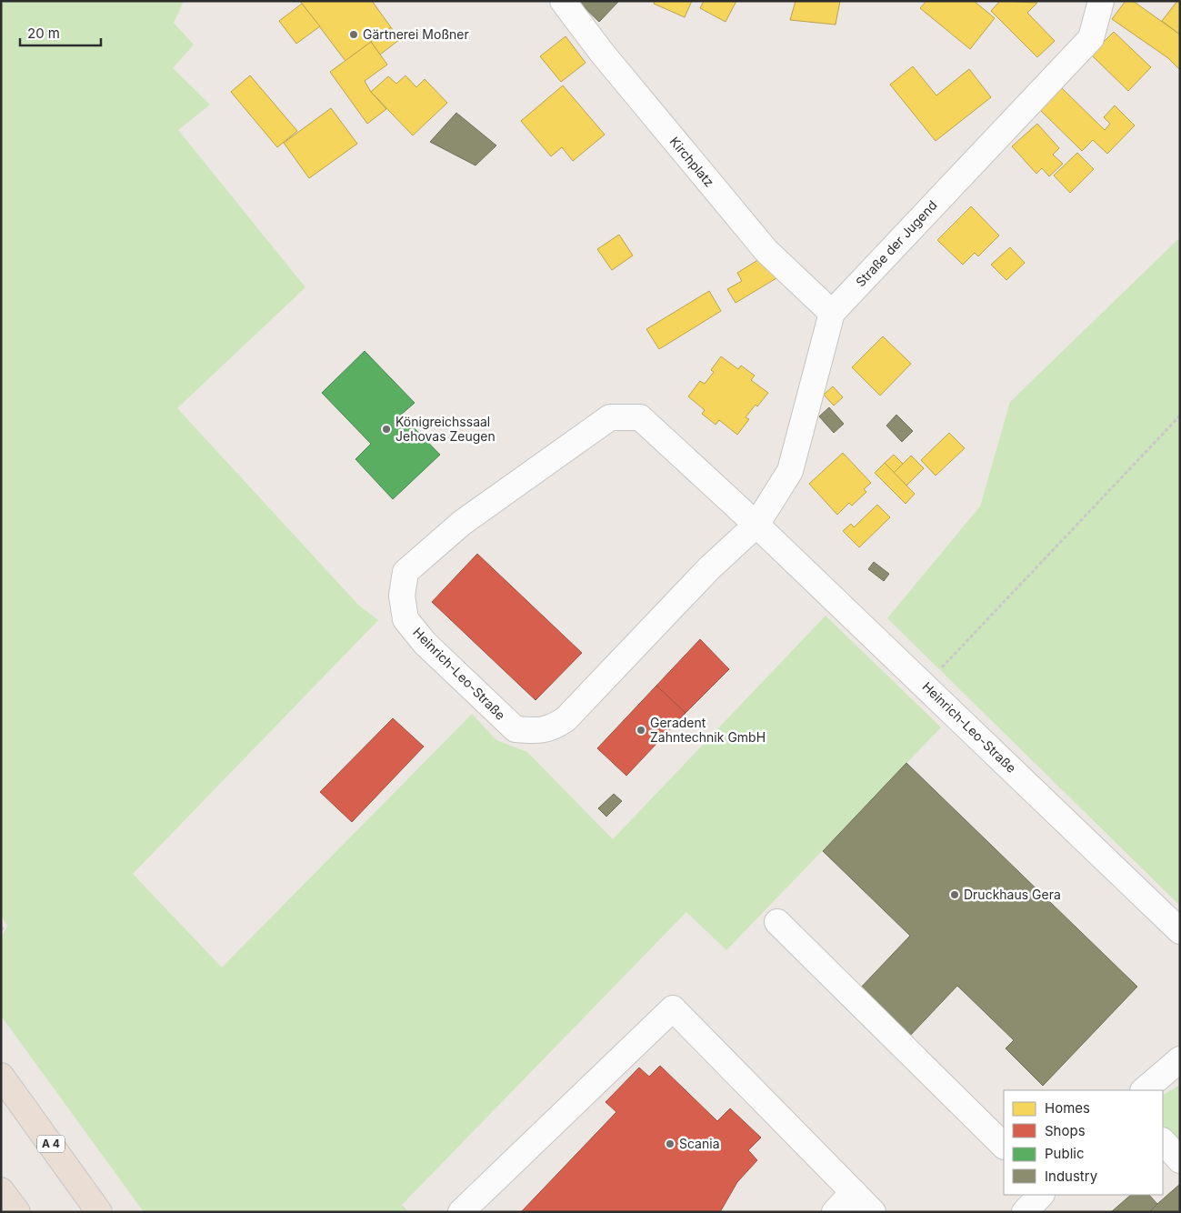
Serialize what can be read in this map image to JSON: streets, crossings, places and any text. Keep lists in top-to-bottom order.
{
  "streets": {
    "highway": ["A 4"],
    "street": ["Kirchplatz", "Straße der Jugend", "Heinrich-Leo-Straße"]
  },
  "crossings": [
    ["Kirchplatz", "Straße der Jugend"],
    ["Straße der Jugend", "Heinrich-Leo-Straße"]
  ],
  "places": [
    "Gärtnerei Moßner",
    "Königreichssaal Jehovas Zeugen",
    "Geradent Zahntechnik GmbH",
    "Druckhaus Gera",
    "Scania"
  ],
  "legend": [
    "Homes",
    "Shops",
    "Public",
    "Industry"
  ],
  "scale_bar": "20 m"
}
